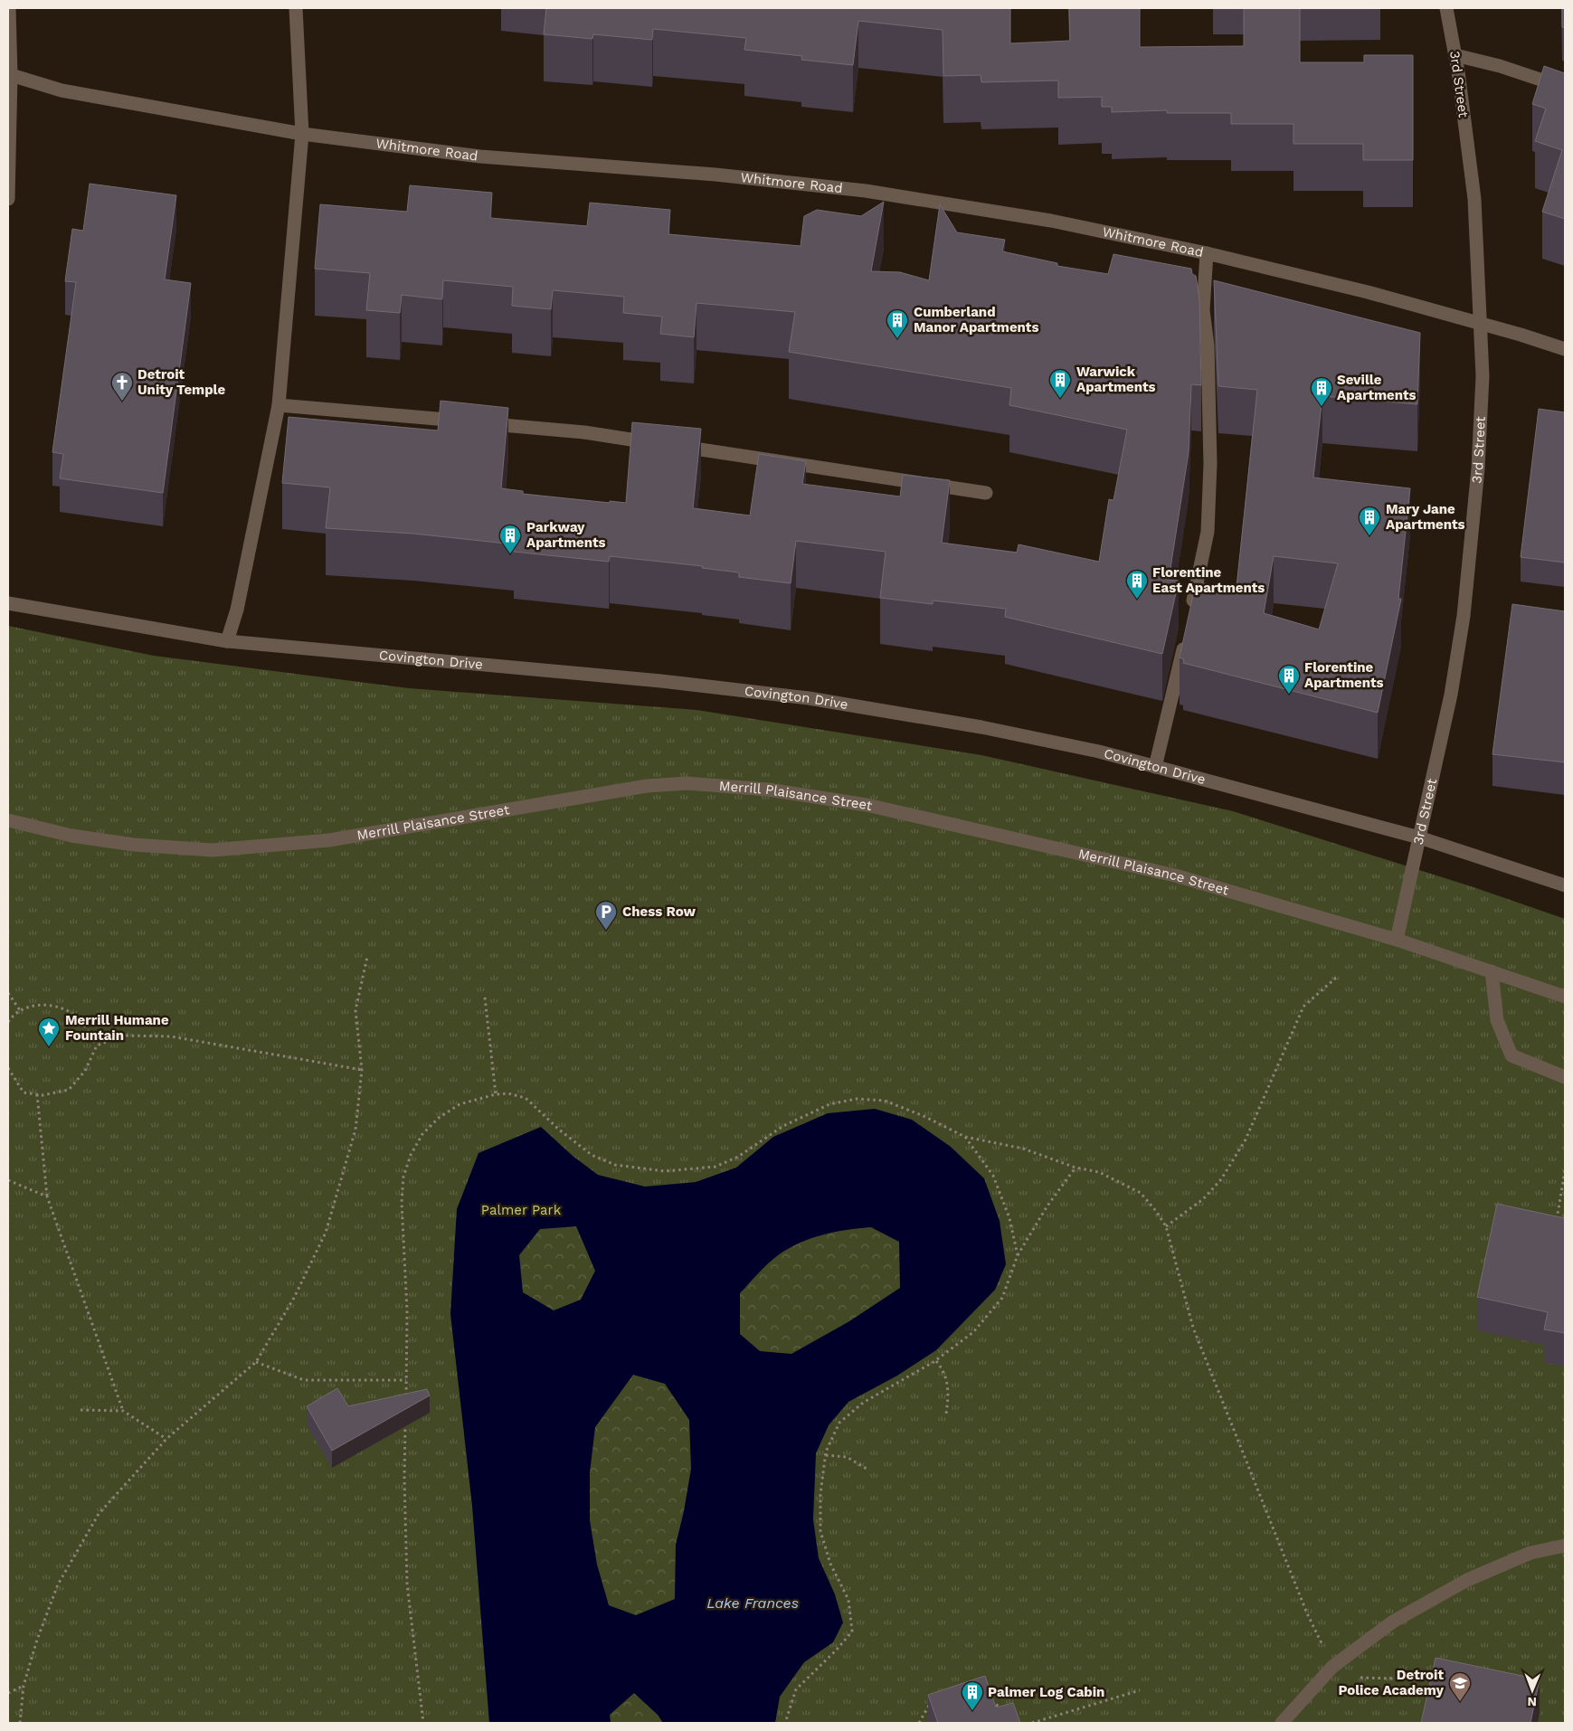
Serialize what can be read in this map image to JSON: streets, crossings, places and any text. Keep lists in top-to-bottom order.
{
  "streets": {
    "street": [
      "3rd Street",
      "Whitmore Road",
      "Covington Drive",
      "Merrill Plaisance Street"
    ]
  },
  "crossings": [
    ["3rd Street", "Whitmore Road"],
    ["3rd Street", "Covington Drive"],
    ["3rd Street", "Merrill Plaisance Street"]
  ],
  "water": ["Lake Frances"],
  "parks": ["Palmer Park"],
  "places": {
    "building": [
      "Cumberland Manor Apartments",
      "Warwick Apartments",
      "Seville Apartments",
      "Mary Jane Apartments",
      "Parkway Apartments",
      "Florentine East Apartments",
      "Florentine Apartments",
      "Palmer Log Cabin"
    ],
    "church": ["Detroit Unity Temple"],
    "parking": ["Chess Row"],
    "place": ["Merrill Humane Fountain"],
    "school or university": ["Detroit Police Academy"]
  },
  "north": "bottom"
}
